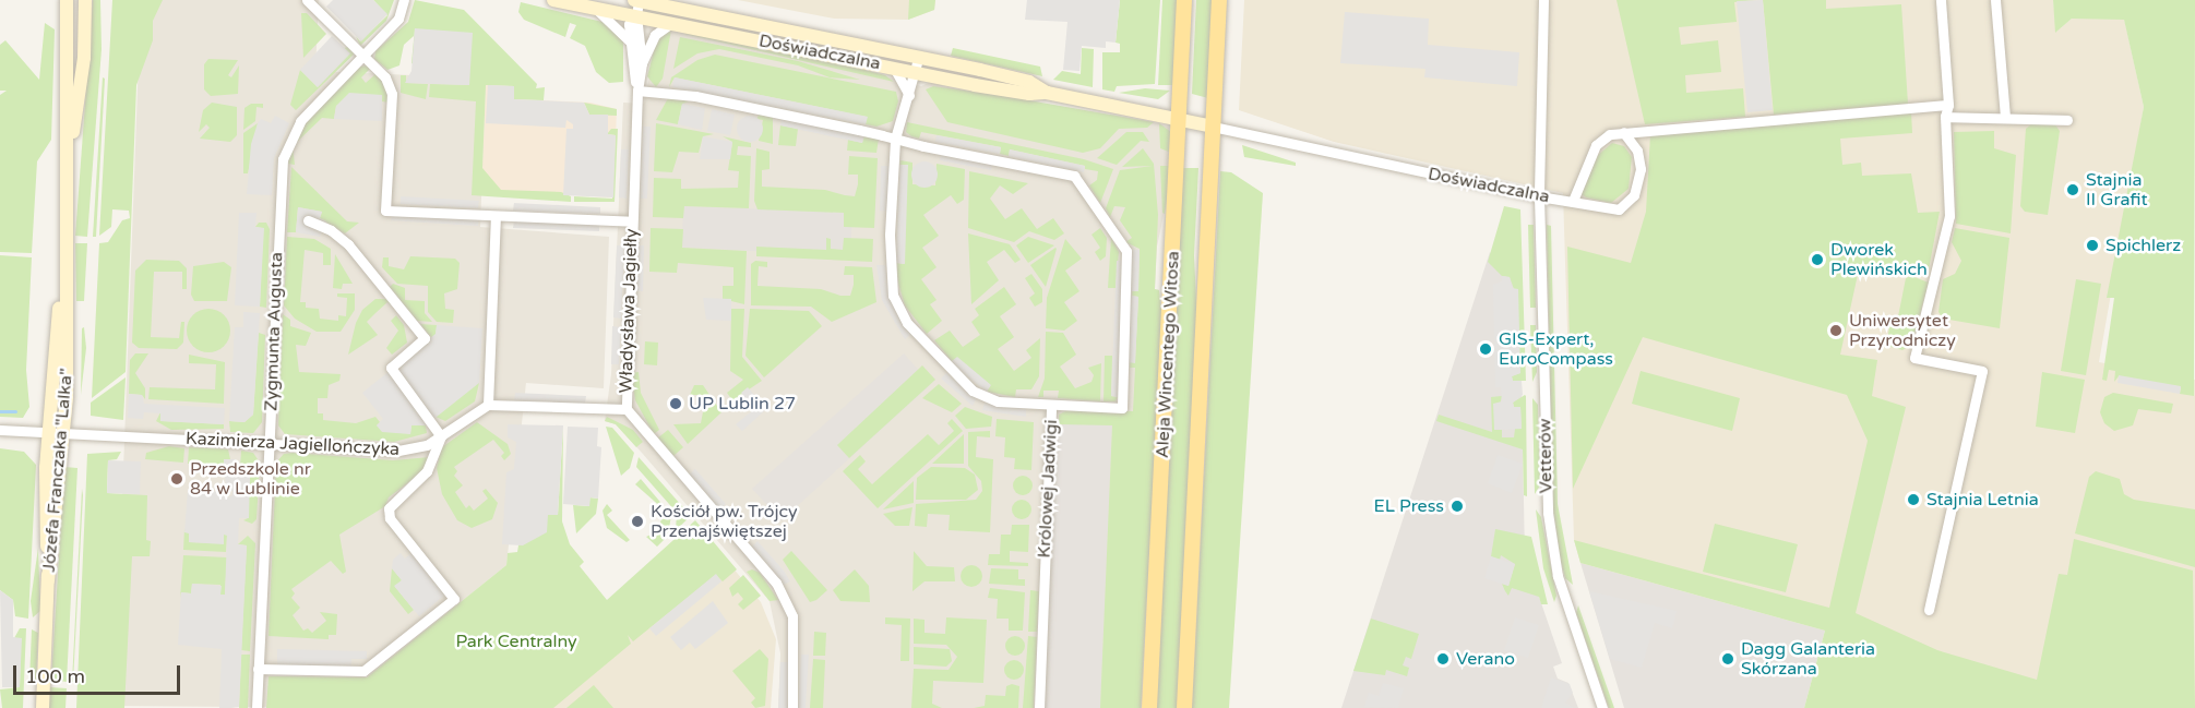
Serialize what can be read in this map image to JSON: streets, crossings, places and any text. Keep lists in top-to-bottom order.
{
  "streets": {
    "main road": ["Aleja Wincentego Witosa"],
    "street": [
      "Doświadczalna",
      "Władysława Jagiełły",
      "Zygmunta Augusta",
      "Kazimierza Jagiellończyka",
      "Vetterów",
      "Józefa Franczaka \"Lalka\"",
      "Królowej Jadwigi"
    ]
  },
  "crossings": [
    ["Doświadczalna", "Władysława Jagiełły"],
    ["Doświadczalna", "Aleja Wincentego Witosa"],
    ["Doświadczalna", "Vetterów"],
    ["Doświadczalna", "Królowej Jadwigi"],
    ["Zygmunta Augusta", "Kazimierza Jagiellończyka"],
    ["Kazimierza Jagiellończyka", "Józefa Franczaka \"Lalka\""]
  ],
  "parks": ["Park Centralny"],
  "places": [
    "Stajnia II Grafit",
    "Spichlerz",
    "Dworek Plewińskich",
    "Uniwersytet Przyrodniczy",
    "GIS-Expert, EuroCompass",
    "UP Lublin 27",
    "Przedszkole nr 84 w Lublinie",
    "Stajnia Letnia",
    "EL Press",
    "Kościół pw. Trójcy Przenajświętszej",
    "Verano",
    "Dagg Galanteria Skórzana"
  ],
  "scale_bar": "100 m"
}
